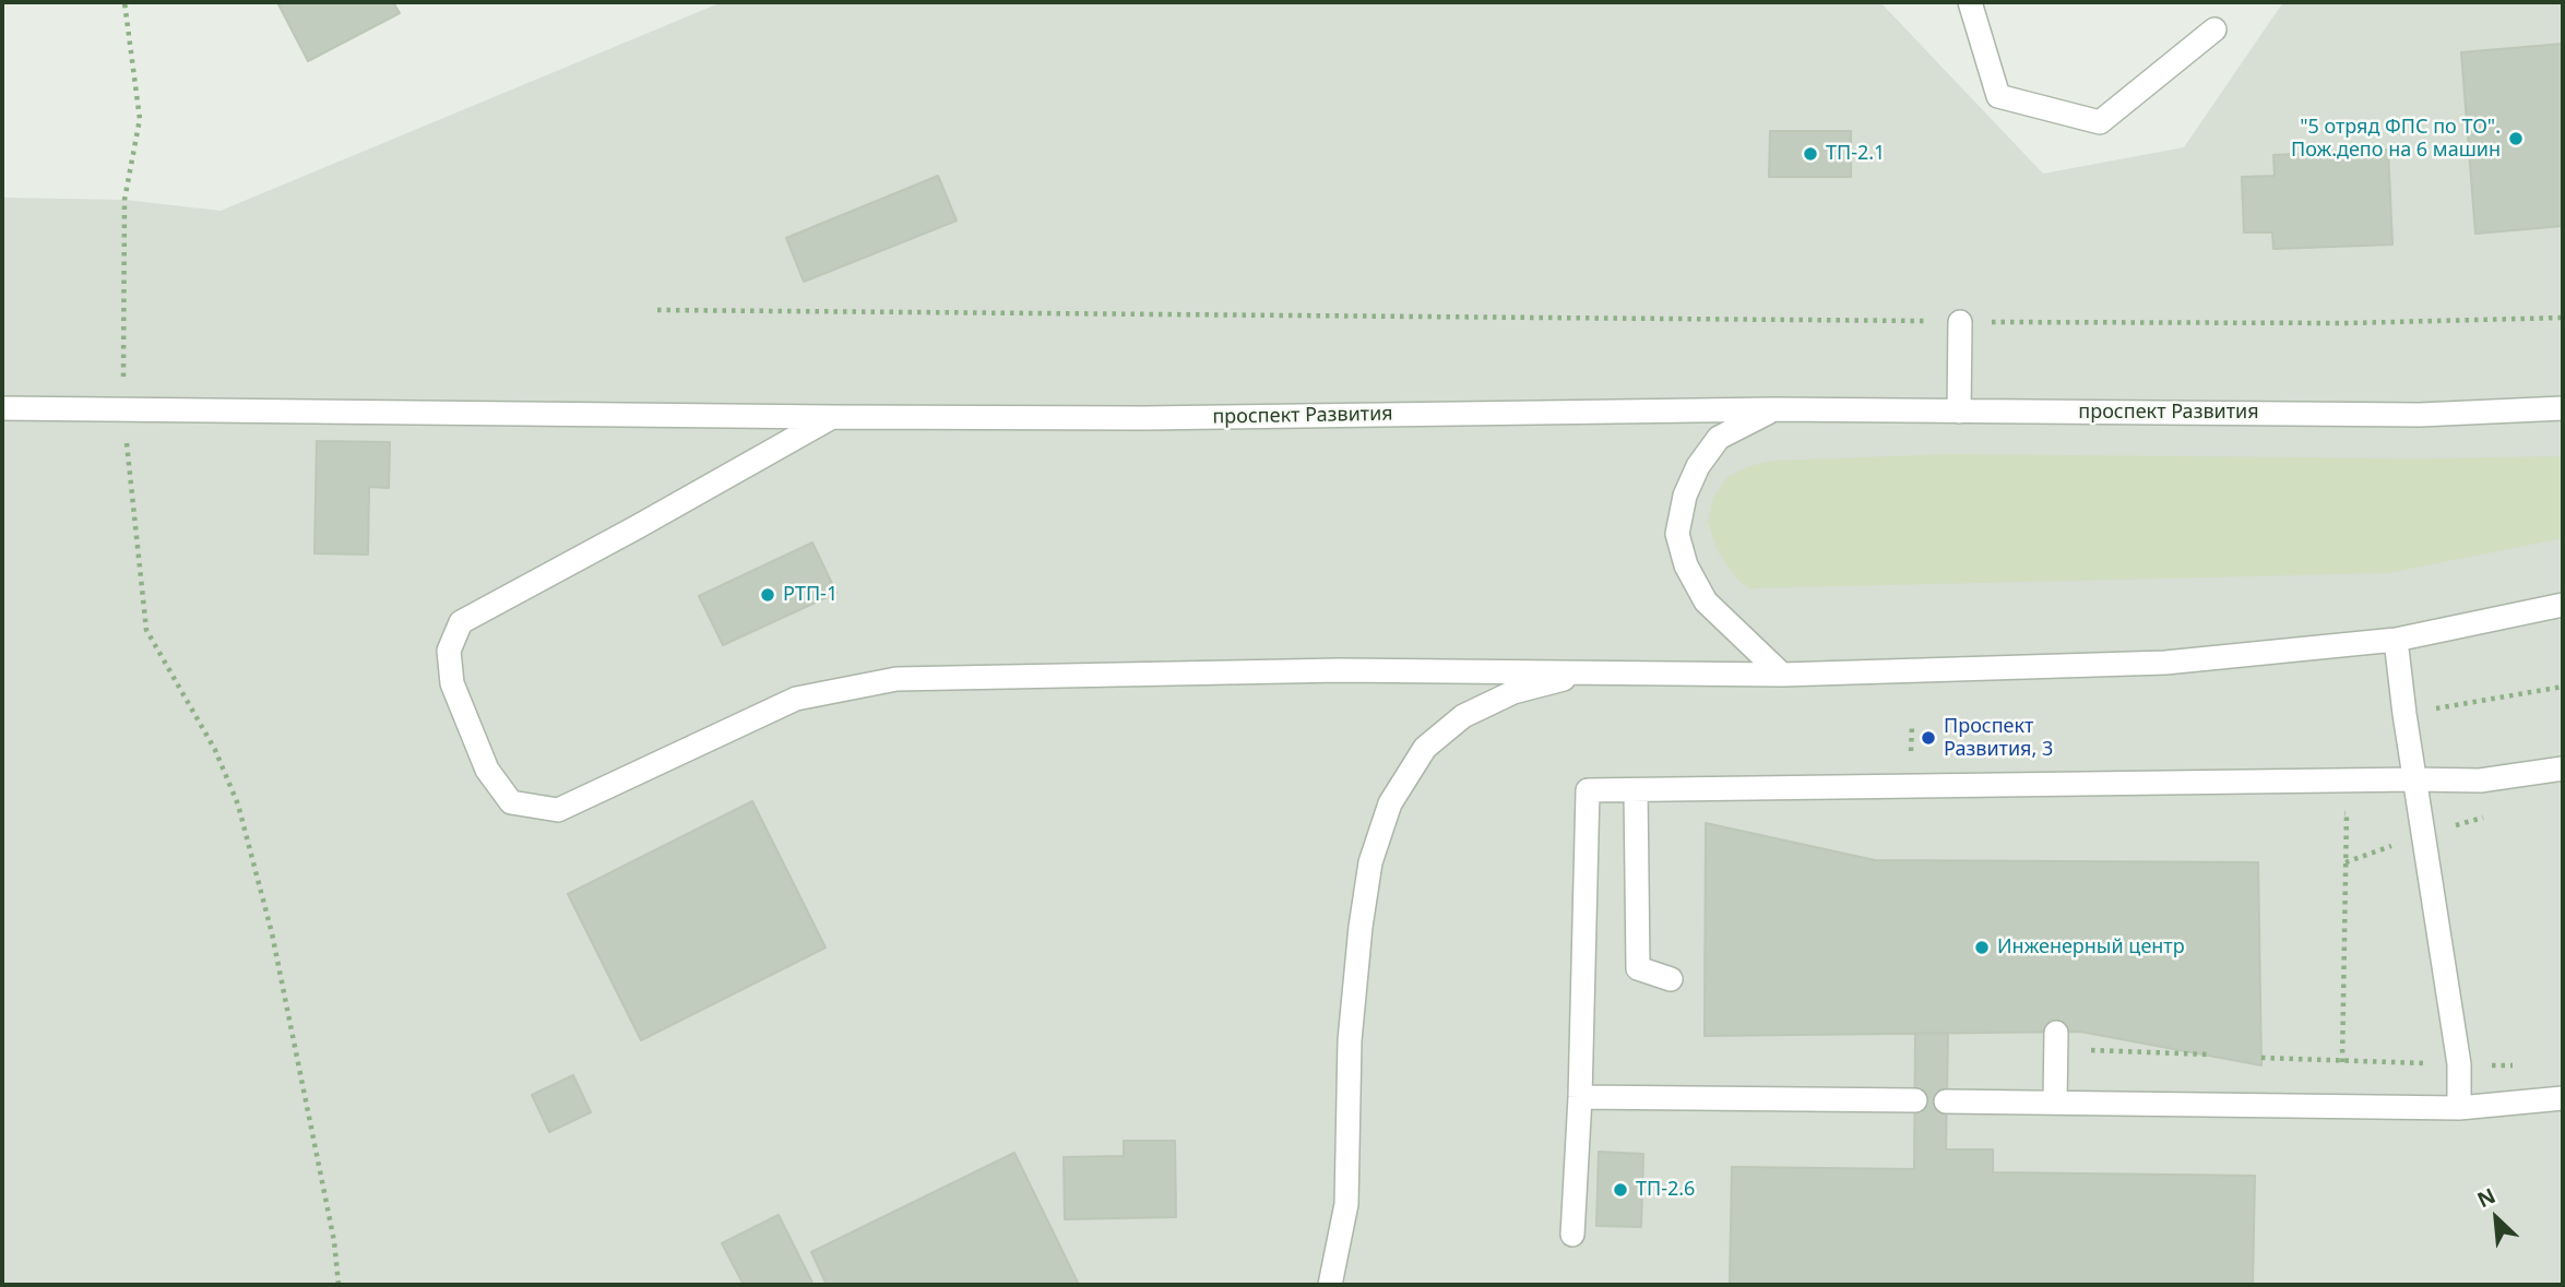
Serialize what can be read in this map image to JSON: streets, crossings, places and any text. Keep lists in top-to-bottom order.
{
  "streets": {
    "street": ["проспект Развития"]
  },
  "places": [
    "\"5 отряд ФПС по ТО\". Пож.депо на 6 машин",
    "ТП-2.1",
    "РТП-1",
    "Проспект Развития, 3",
    "Инженерный центр",
    "ТП-2.6"
  ],
  "north": "top left"
}
